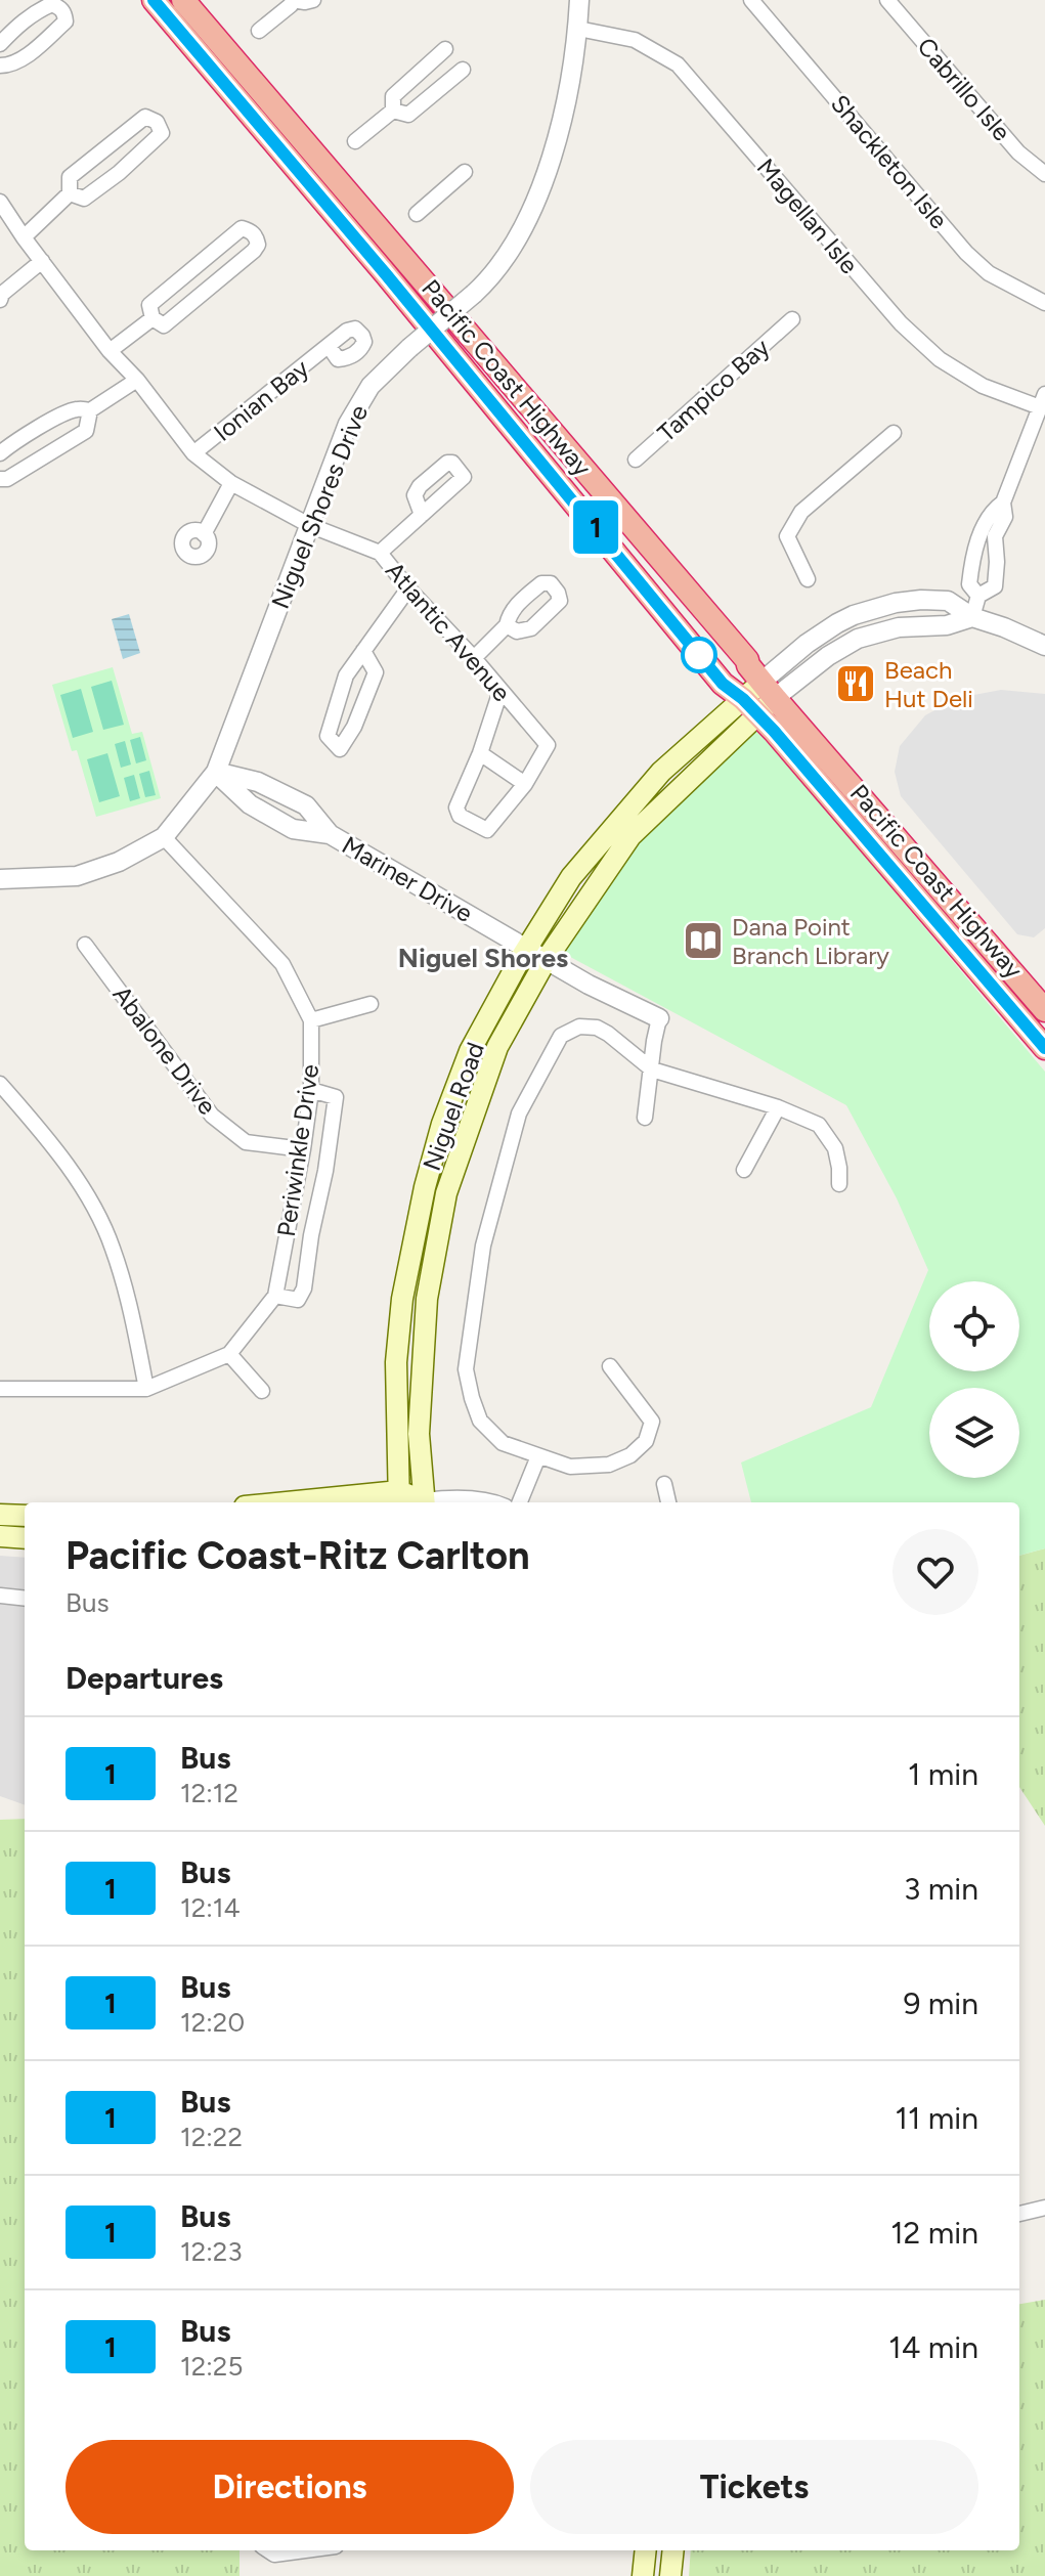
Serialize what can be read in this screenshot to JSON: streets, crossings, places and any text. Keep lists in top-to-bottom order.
{
  "streets": {
    "highway": ["Pacific Coast Highway"],
    "main road": ["Niguel Road"],
    "street": [
      "Cabrillo Isle",
      "Shackleton Isle",
      "Magellan Isle",
      "Tampico Bay",
      "Ionian Bay",
      "Niguel Shores Drive",
      "Atlantic Avenue",
      "Mariner Drive",
      "Abalone Drive",
      "Periwinkle Drive"
    ]
  },
  "crossings": [
    ["Magellan Isle", "Niguel Shores Drive"],
    ["Pacific Coast Highway", "Niguel Road"],
    ["Ionian Bay", "Atlantic Avenue"],
    ["Niguel Shores Drive", "Atlantic Avenue"],
    ["Niguel Shores Drive", "Mariner Drive"],
    ["Niguel Shores Drive", "Periwinkle Drive"],
    ["Mariner Drive", "Niguel Road"],
    ["Abalone Drive", "Periwinkle Drive"]
  ],
  "districts": ["Niguel Shores"],
  "places": {
    "restaurant": ["Beach Hut Deli"],
    "library": ["Dana Point Branch Library"]
  },
  "lines": ["bus line 1"],
  "page": {
    "on_map": "1",
    "heading": [
      ["Pacific Coast-Ritz Carlton", "Bus"],
      "Departures"
    ],
    "list": [
      {
        "mark": "1",
        "name": "Bus",
        "note": "12:12",
        "value": "1 min"
      },
      {
        "mark": "1",
        "name": "Bus",
        "note": "12:14",
        "value": "3 min"
      },
      {
        "mark": "1",
        "name": "Bus",
        "note": "12:20",
        "value": "9 min"
      },
      {
        "mark": "1",
        "name": "Bus",
        "note": "12:22",
        "value": "11 min"
      },
      {
        "mark": "1",
        "name": "Bus",
        "note": "12:23",
        "value": "12 min"
      },
      {
        "mark": "1",
        "name": "Bus",
        "note": "12:25",
        "value": "14 min"
      }
    ],
    "buttons": ["Directions", "Tickets"]
  }
}
